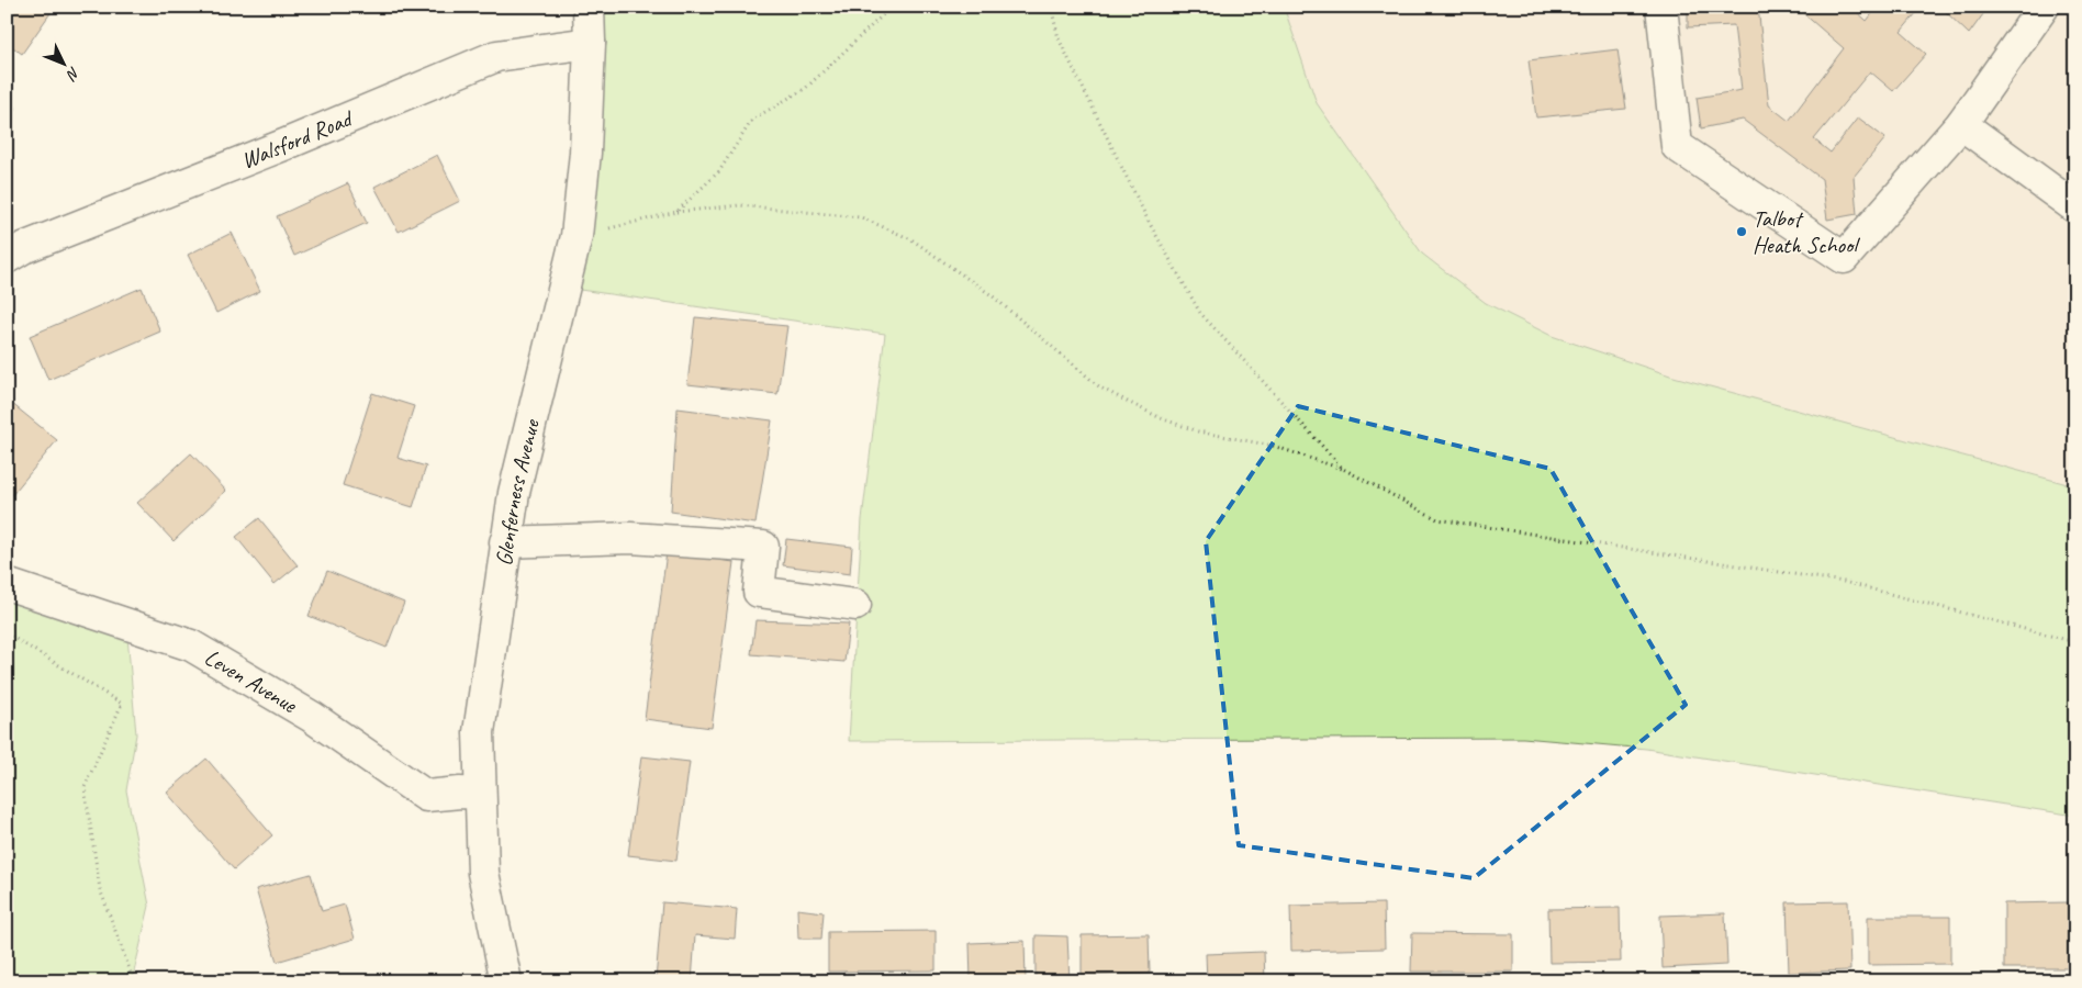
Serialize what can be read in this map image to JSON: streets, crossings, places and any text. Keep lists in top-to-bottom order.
{
  "streets": {
    "street": ["Walsford Road", "Glenferness Avenue", "Leven Avenue"]
  },
  "crossings": [
    ["Walsford Road", "Glenferness Avenue"],
    ["Glenferness Avenue", "Leven Avenue"]
  ],
  "places": ["Talbot Heath School"],
  "north": "bottom right"
}
